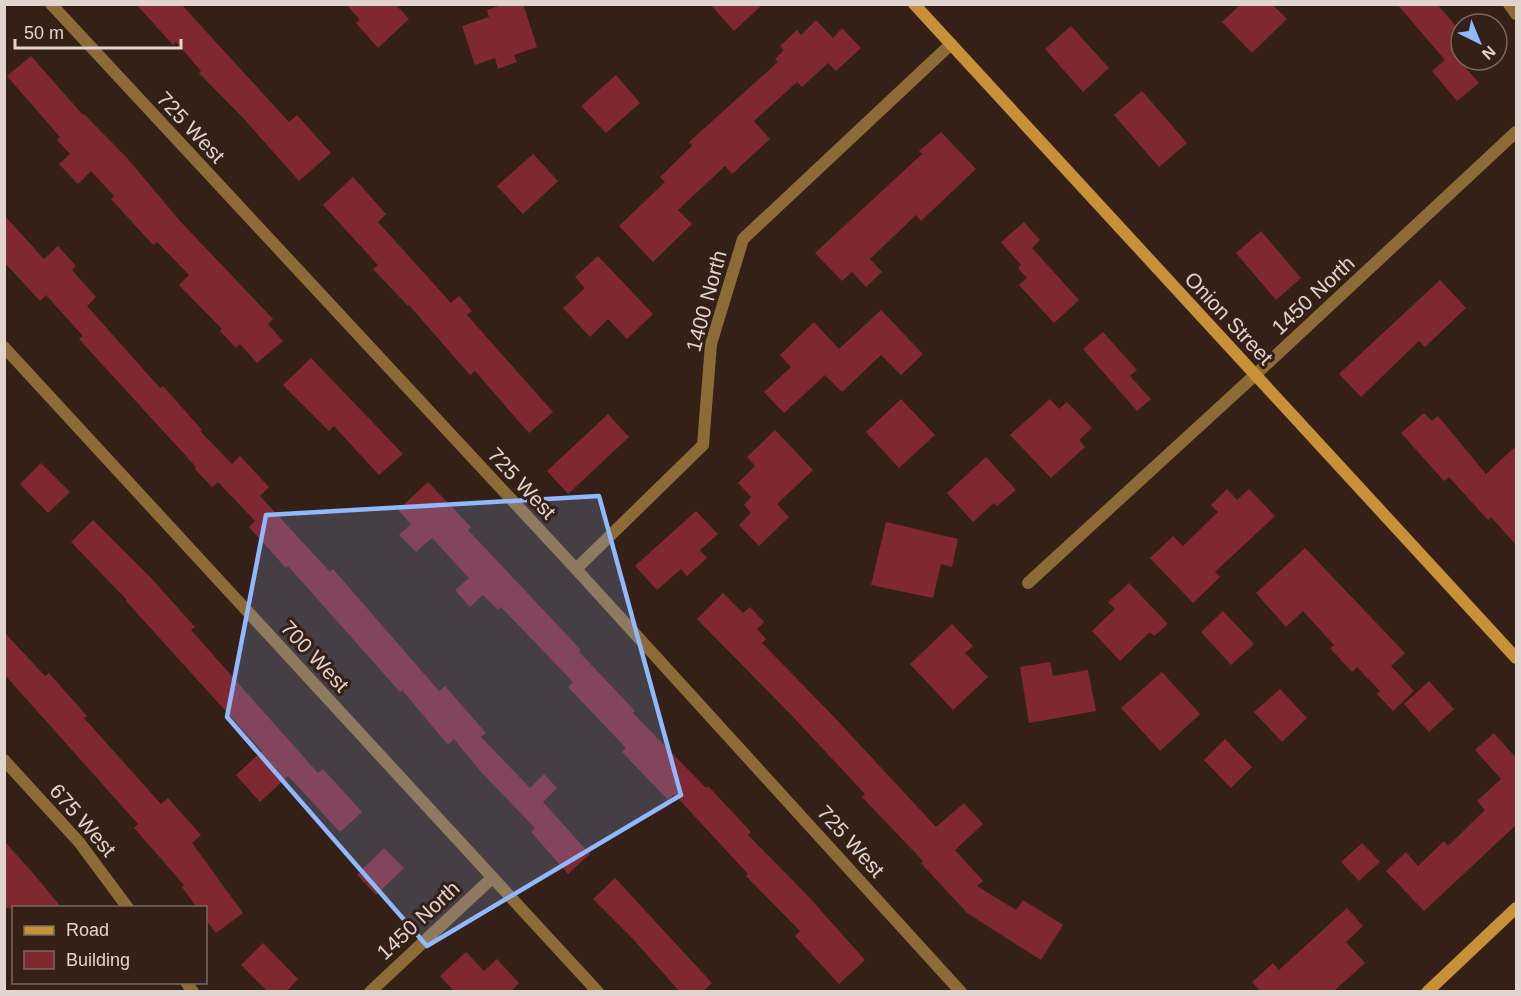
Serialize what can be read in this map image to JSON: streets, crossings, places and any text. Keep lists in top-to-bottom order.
{
  "streets": {
    "street": [
      "725 West",
      "1450 North",
      "1400 North",
      "Onion Street",
      "700 West",
      "675 West"
    ]
  },
  "crossings": [
    ["725 West", "1400 North"],
    ["1450 North", "Onion Street"],
    ["1450 North", "700 West"],
    ["1400 North", "Onion Street"]
  ],
  "legend": ["Road", "Building"],
  "scale_bar": "50 m",
  "north": "bottom right"
}
